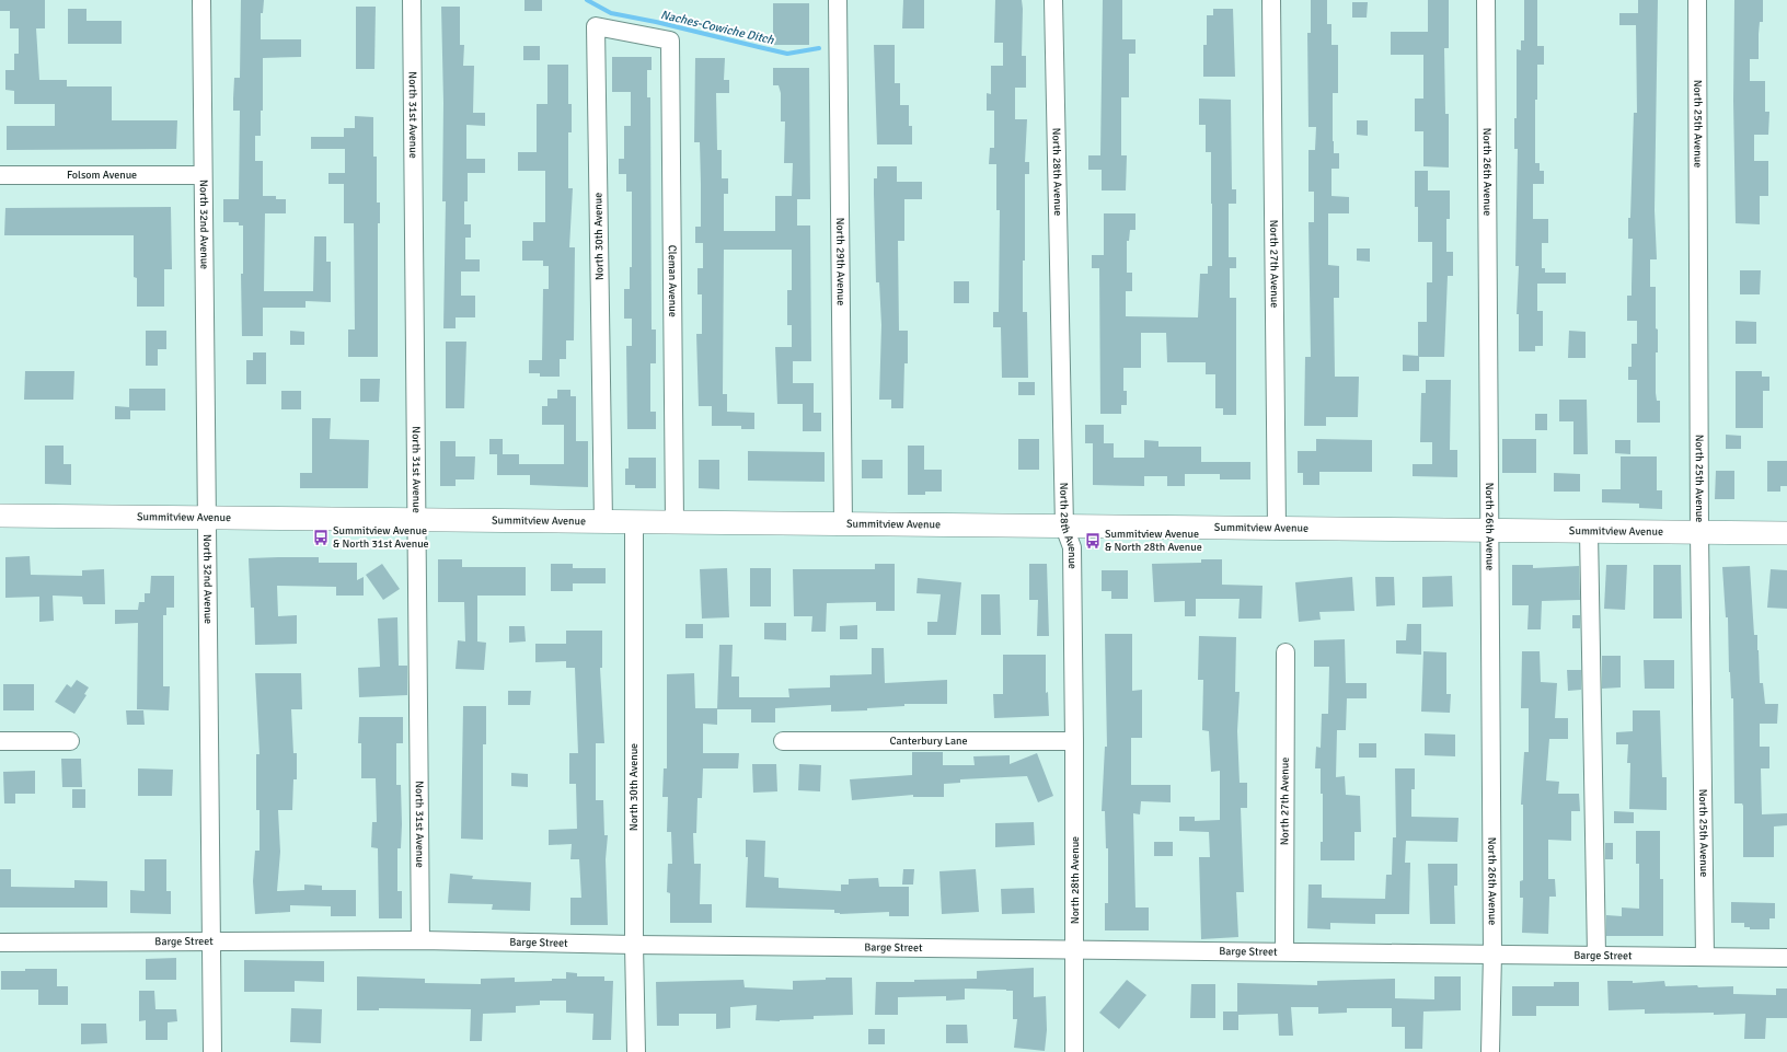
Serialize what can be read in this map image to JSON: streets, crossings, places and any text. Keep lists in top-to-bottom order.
{
  "streets": {
    "main road": ["Summitview Avenue"],
    "street": [
      "North 31st Avenue",
      "North 25th Avenue",
      "North 28th Avenue",
      "North 26th Avenue",
      "Folsom Avenue",
      "North 32nd Avenue",
      "North 30th Avenue",
      "North 29th Avenue",
      "North 27th Avenue",
      "Cleman Avenue",
      "Canterbury Lane",
      "Barge Street"
    ]
  },
  "crossings": [
    ["North 31st Avenue", "Summitview Avenue"],
    ["North 31st Avenue", "Barge Street"],
    ["North 25th Avenue", "Summitview Avenue"],
    ["North 25th Avenue", "Barge Street"],
    ["North 28th Avenue", "Summitview Avenue"],
    ["North 28th Avenue", "Canterbury Lane"],
    ["North 28th Avenue", "Barge Street"],
    ["North 26th Avenue", "Summitview Avenue"],
    ["North 26th Avenue", "Barge Street"],
    ["Folsom Avenue", "North 32nd Avenue"],
    ["North 32nd Avenue", "Summitview Avenue"],
    ["North 32nd Avenue", "Barge Street"],
    ["North 30th Avenue", "Cleman Avenue"],
    ["North 30th Avenue", "Summitview Avenue"],
    ["North 30th Avenue", "Barge Street"],
    ["North 29th Avenue", "Summitview Avenue"],
    ["North 27th Avenue", "Summitview Avenue"],
    ["North 27th Avenue", "Barge Street"],
    ["Cleman Avenue", "Summitview Avenue"]
  ],
  "water": ["Naches-Cowiche Ditch"],
  "places": {
    "bus stop": ["Summitview Avenue & North 31st Avenue", "Summitview Avenue & North 28th Avenue"]
  }
}
